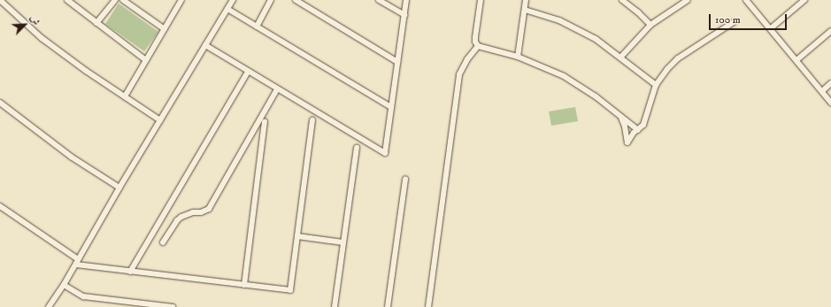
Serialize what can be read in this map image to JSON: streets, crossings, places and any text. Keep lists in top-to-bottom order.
{
  "scale_bar": "100 m",
  "north": "top right"
}
